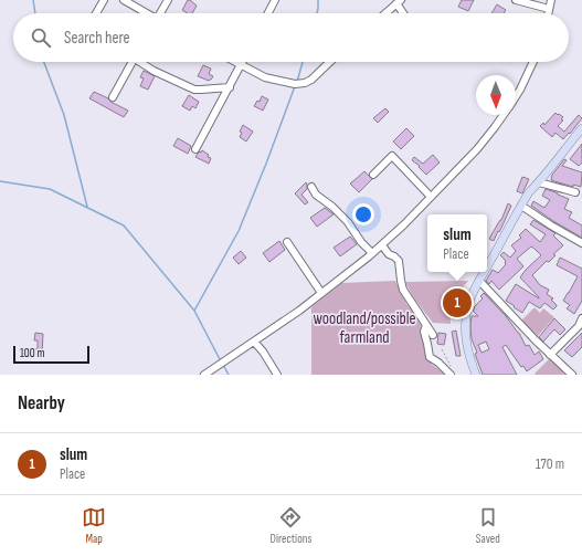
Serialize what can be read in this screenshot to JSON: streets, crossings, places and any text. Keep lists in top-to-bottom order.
{
  "parks": ["woodland/possible farmland"],
  "scale_bar": "100 m",
  "north": "bottom",
  "page": {
    "search": "Search here",
    "popup": ["slum", "Place"],
    "pins": "1",
    "scale": "100 m",
    "heading": "Nearby",
    "list": [
      {
        "mark": "1",
        "name": "slum",
        "note": "Place",
        "value": "170 m"
      }
    ],
    "nav": ["Map", "Directions", "Saved"]
  }
}
